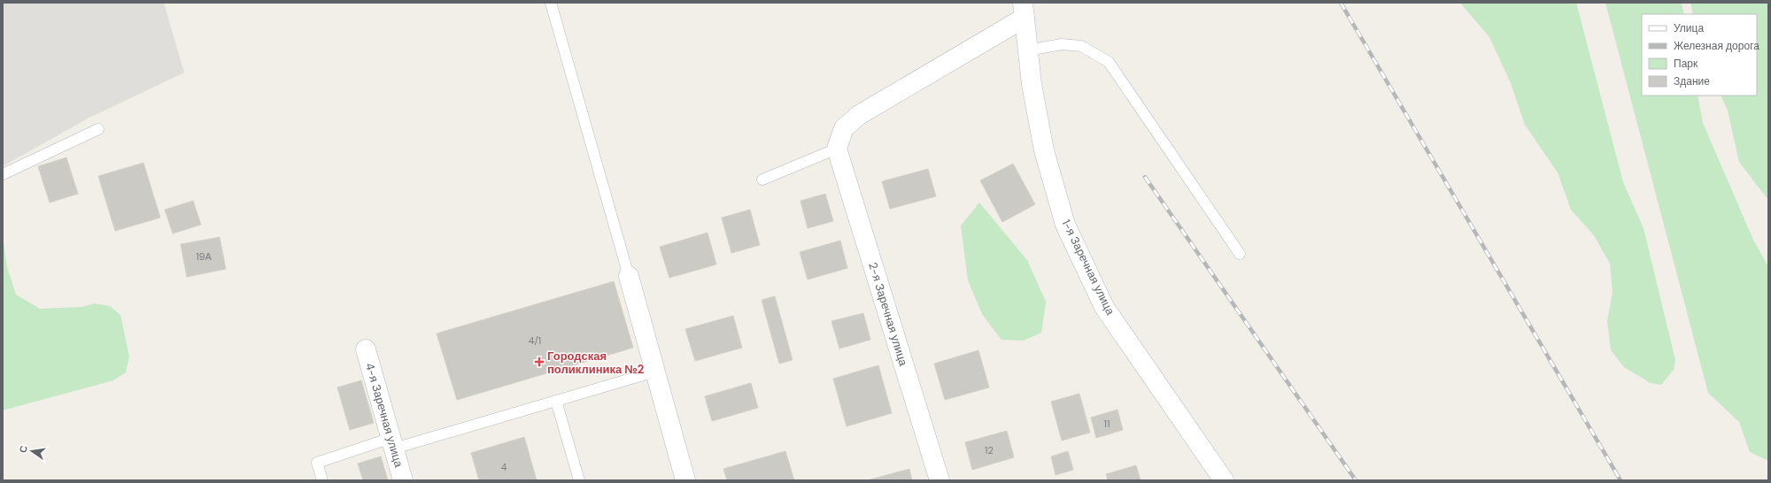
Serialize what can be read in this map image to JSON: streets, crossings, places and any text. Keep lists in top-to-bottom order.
{
  "streets": {
    "street": ["1-я Заречная улица", "2-я Заречная улица", "4-я Заречная улица"]
  },
  "places": {
    "health": ["Городская поликлиника №2"]
  },
  "house_numbers": [
    "19А",
    "4/1",
    "11",
    "12",
    "4"
  ],
  "legend": [
    "Улица",
    "Железная дорога",
    "Парк",
    "Здание"
  ],
  "north": "left"
}
